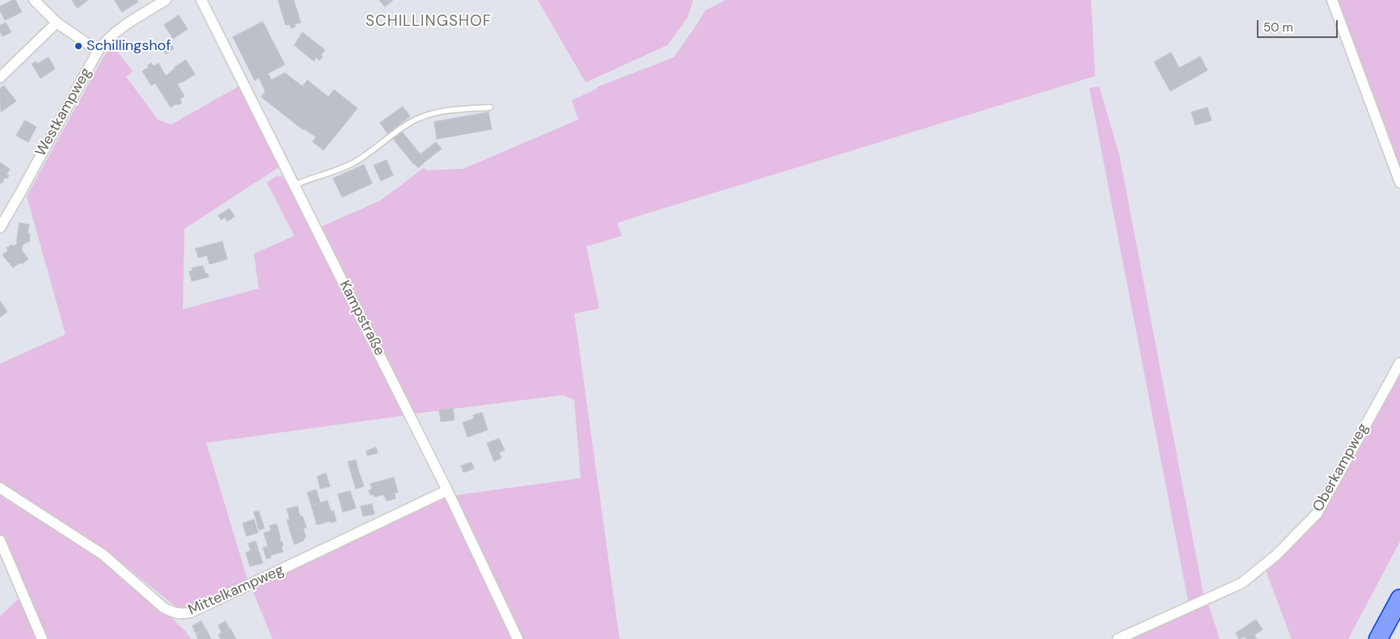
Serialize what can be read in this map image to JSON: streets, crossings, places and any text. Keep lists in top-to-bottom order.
{
  "streets": {
    "street": [
      "Westkampweg",
      "Kampstraße",
      "Oberkampweg",
      "Mittelkampweg"
    ]
  },
  "crossings": [
    ["Kampstraße", "Mittelkampweg"]
  ],
  "districts": ["SCHILLINGSHOF"],
  "places": ["Schillingshof"],
  "scale_bar": "50 m"
}
